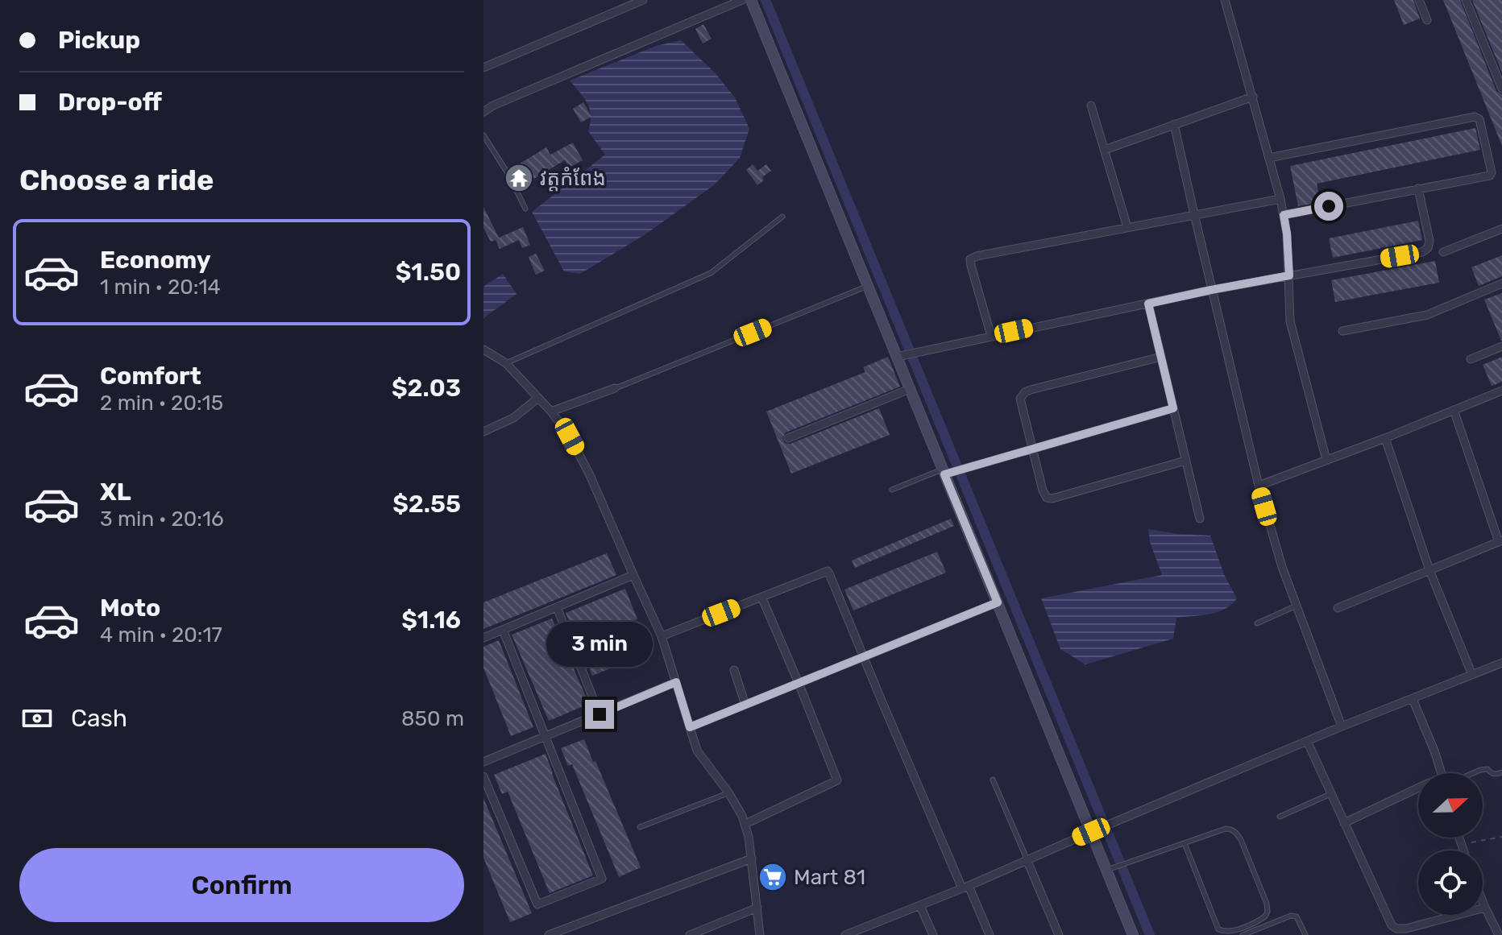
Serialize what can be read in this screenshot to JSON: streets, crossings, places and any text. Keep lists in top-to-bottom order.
{
  "places": {
    "temple": ["វត្តកំពែង"],
    "supermarket": ["Mart 81"]
  },
  "north": "right",
  "page": {
    "banner": ["Pickup", "Drop-off"],
    "heading": "Choose a ride",
    "list": [
      {
        "name": "Economy",
        "note": "1 min · 20:14",
        "value": "$1.50"
      },
      {
        "name": "Comfort",
        "note": "2 min · 20:15",
        "value": "$2.03"
      },
      {
        "name": "XL",
        "note": "3 min · 20:16",
        "value": "$2.55"
      },
      {
        "name": "Moto",
        "note": "4 min · 20:17",
        "value": "$1.16"
      }
    ],
    "bubble": "3 min",
    "pay": ["Cash", "850 m"],
    "buttons": "Confirm"
  }
}
